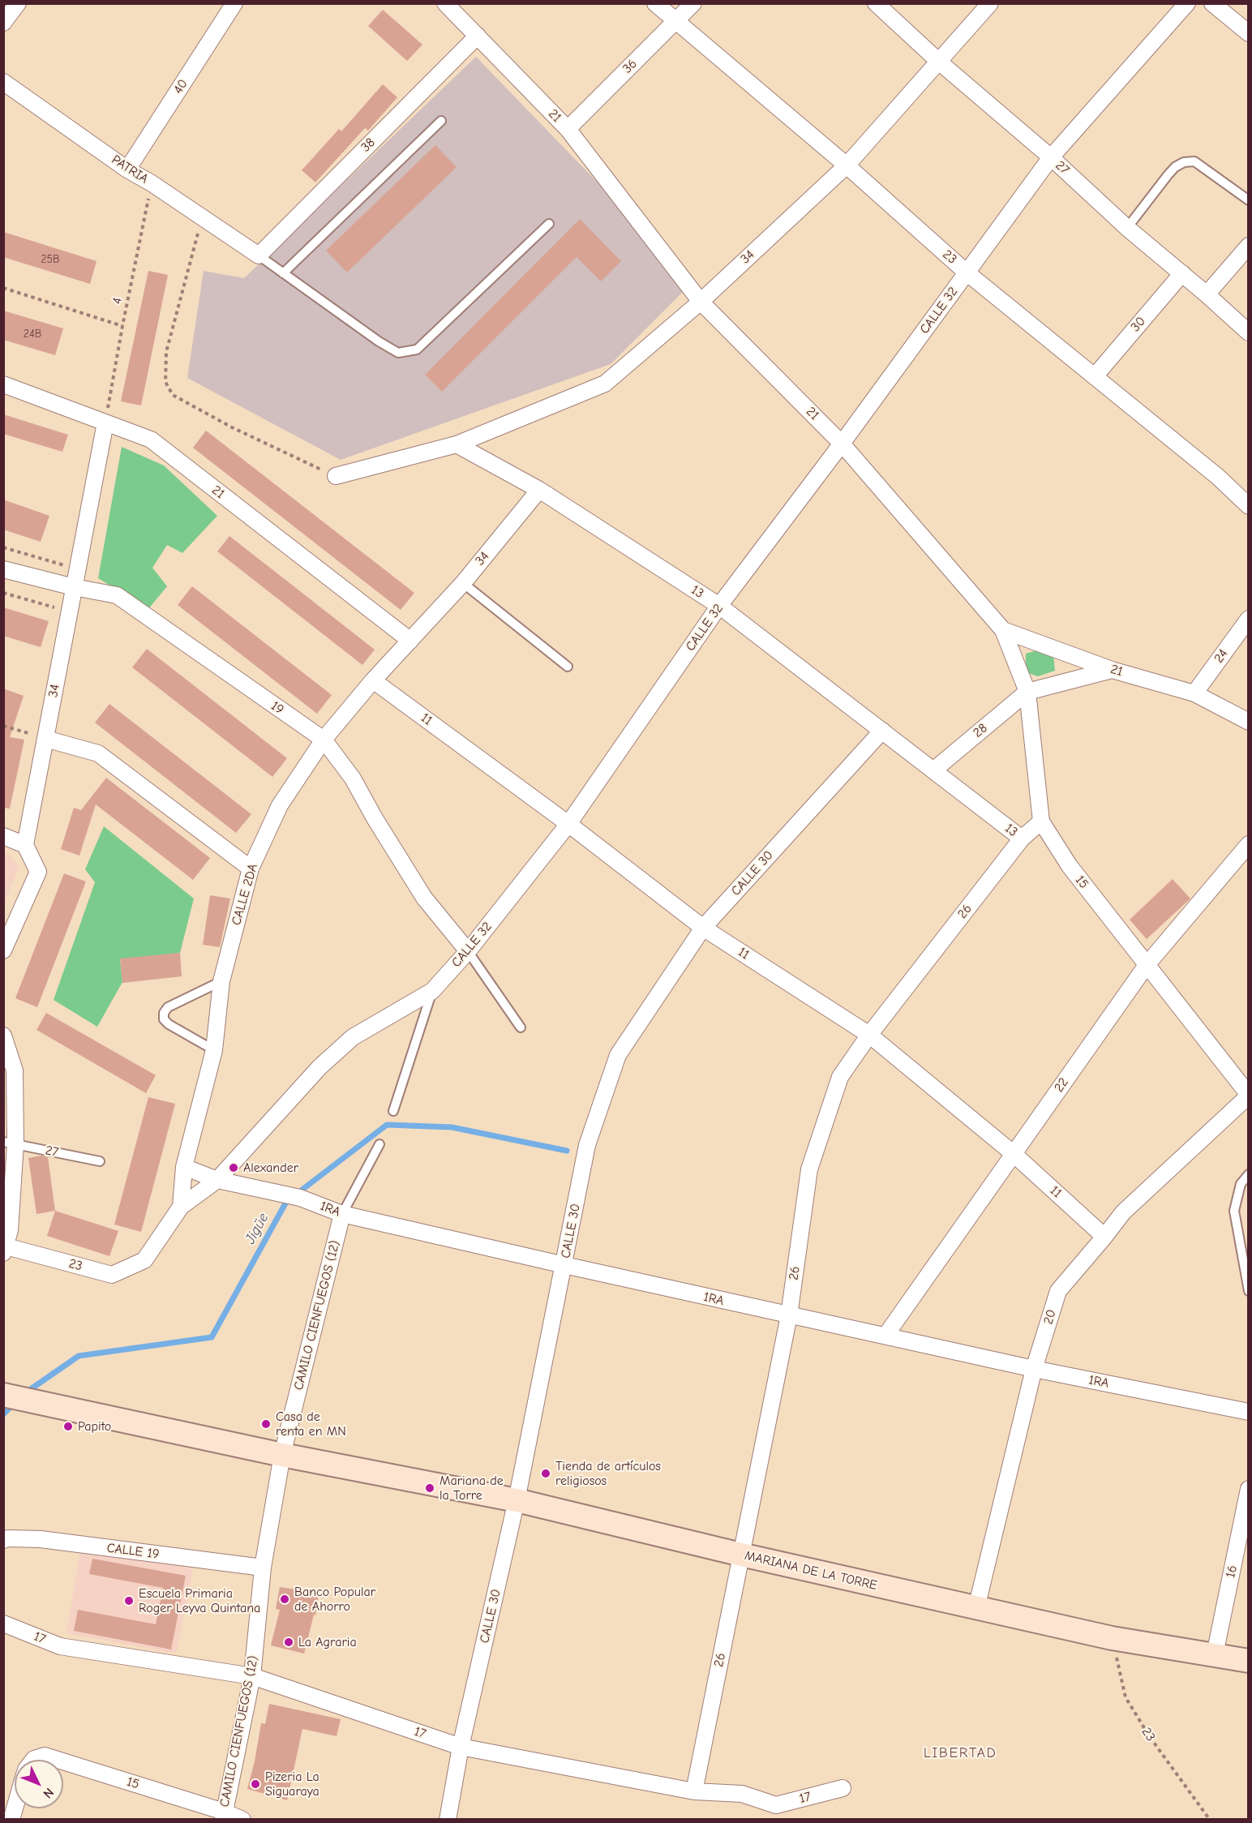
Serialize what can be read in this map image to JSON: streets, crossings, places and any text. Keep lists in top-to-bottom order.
{
  "streets": {
    "street": [
      "36",
      "40",
      "21",
      "38",
      "27",
      "PATRIA",
      "34",
      "23",
      "CALLE 32",
      "30",
      "13",
      "24",
      "19",
      "11",
      "28",
      "CALLE 30",
      "15",
      "CALLE 2DA",
      "26",
      "22",
      "1RA",
      "CAMILO CIENFUEGOS (12)",
      "20",
      "CALLE 19",
      "MARIANA DE LA TORRE",
      "16",
      "17"
    ],
    "path": ["4"]
  },
  "crossings": [
    ["36", "21"],
    ["36", "23"],
    ["40", "PATRIA"],
    ["21", "38"],
    ["21", "34"],
    ["21", "4"],
    ["21", "CALLE 32"],
    ["21", "24"],
    ["21", "15"],
    ["21", "CALLE 2DA"],
    ["38", "PATRIA"],
    ["27", "34"],
    ["27", "CALLE 32"],
    ["27", "30"],
    ["PATRIA", "4"],
    ["34", "23"],
    ["34", "4"],
    ["34", "13"],
    ["34", "19"],
    ["34", "CALLE 2DA"],
    ["23", "CALLE 32"],
    ["23", "30"],
    ["23", "CALLE 2DA"],
    ["23", "MARIANA DE LA TORRE"],
    ["CALLE 32", "13"],
    ["CALLE 32", "19"],
    ["CALLE 32", "11"],
    ["CALLE 32", "CALLE 2DA"],
    ["CALLE 32", "1RA"],
    ["13", "28"],
    ["13", "CALLE 30"],
    ["13", "26"],
    ["19", "CALLE 2DA"],
    ["11", "CALLE 30"],
    ["11", "CALLE 2DA"],
    ["11", "26"],
    ["11", "22"],
    ["11", "20"],
    ["28", "15"],
    ["CALLE 30", "1RA"],
    ["CALLE 30", "MARIANA DE LA TORRE"],
    ["CALLE 30", "17"],
    ["15", "26"],
    ["15", "22"],
    ["15", "CAMILO CIENFUEGOS (12)"],
    ["15", "20"],
    ["CALLE 2DA", "1RA"],
    ["26", "1RA"],
    ["26", "MARIANA DE LA TORRE"],
    ["26", "17"],
    ["22", "1RA"],
    ["1RA", "CAMILO CIENFUEGOS (12)"],
    ["1RA", "20"],
    ["CAMILO CIENFUEGOS (12)", "CALLE 19"],
    ["CAMILO CIENFUEGOS (12)", "MARIANA DE LA TORRE"],
    ["CAMILO CIENFUEGOS (12)", "17"],
    ["20", "MARIANA DE LA TORRE"],
    ["MARIANA DE LA TORRE", "16"]
  ],
  "districts": ["LIBERTAD"],
  "water": ["Jigüe"],
  "places": [
    "Alexander",
    "Casa de renta en MN",
    "Papito",
    "Tienda de artículos religiosos",
    "Mariana de la Torre",
    "Banco Popular de Ahorro",
    "Escuela Primaria Roger Leyva Quintana",
    "La Agraria",
    "Pizeria La Siguaraya"
  ],
  "house_numbers": ["25B", "24B"],
  "north": "bottom right"
}
